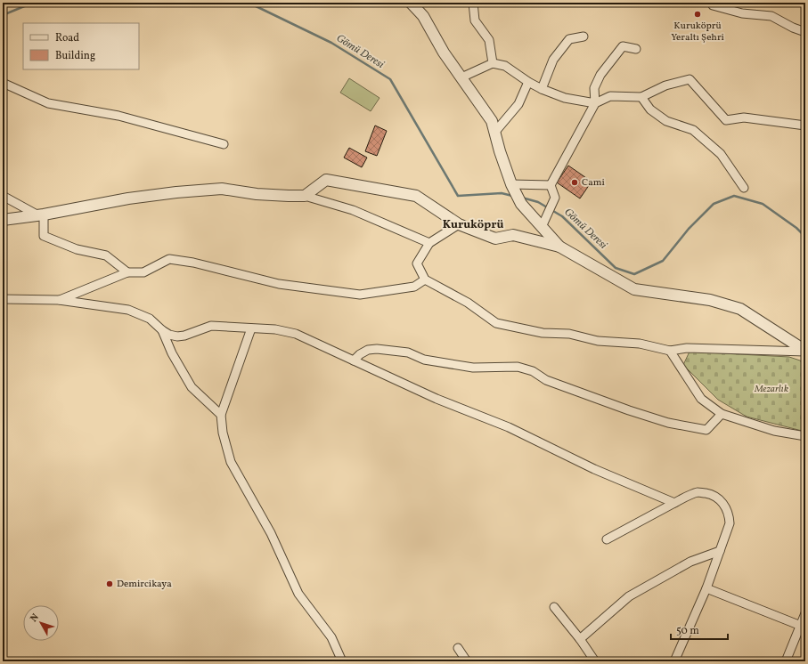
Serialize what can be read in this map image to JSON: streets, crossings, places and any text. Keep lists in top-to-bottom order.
{
  "districts": ["Kuruköprü"],
  "water": ["Gömü Deresi"],
  "parks": ["Mezarlık"],
  "places": ["Kuruköprü Yeraltı Şehri", "Cami", "Demircikaya"],
  "legend": ["Road", "Building"],
  "scale_bar": "50 m",
  "north": "top left"
}
